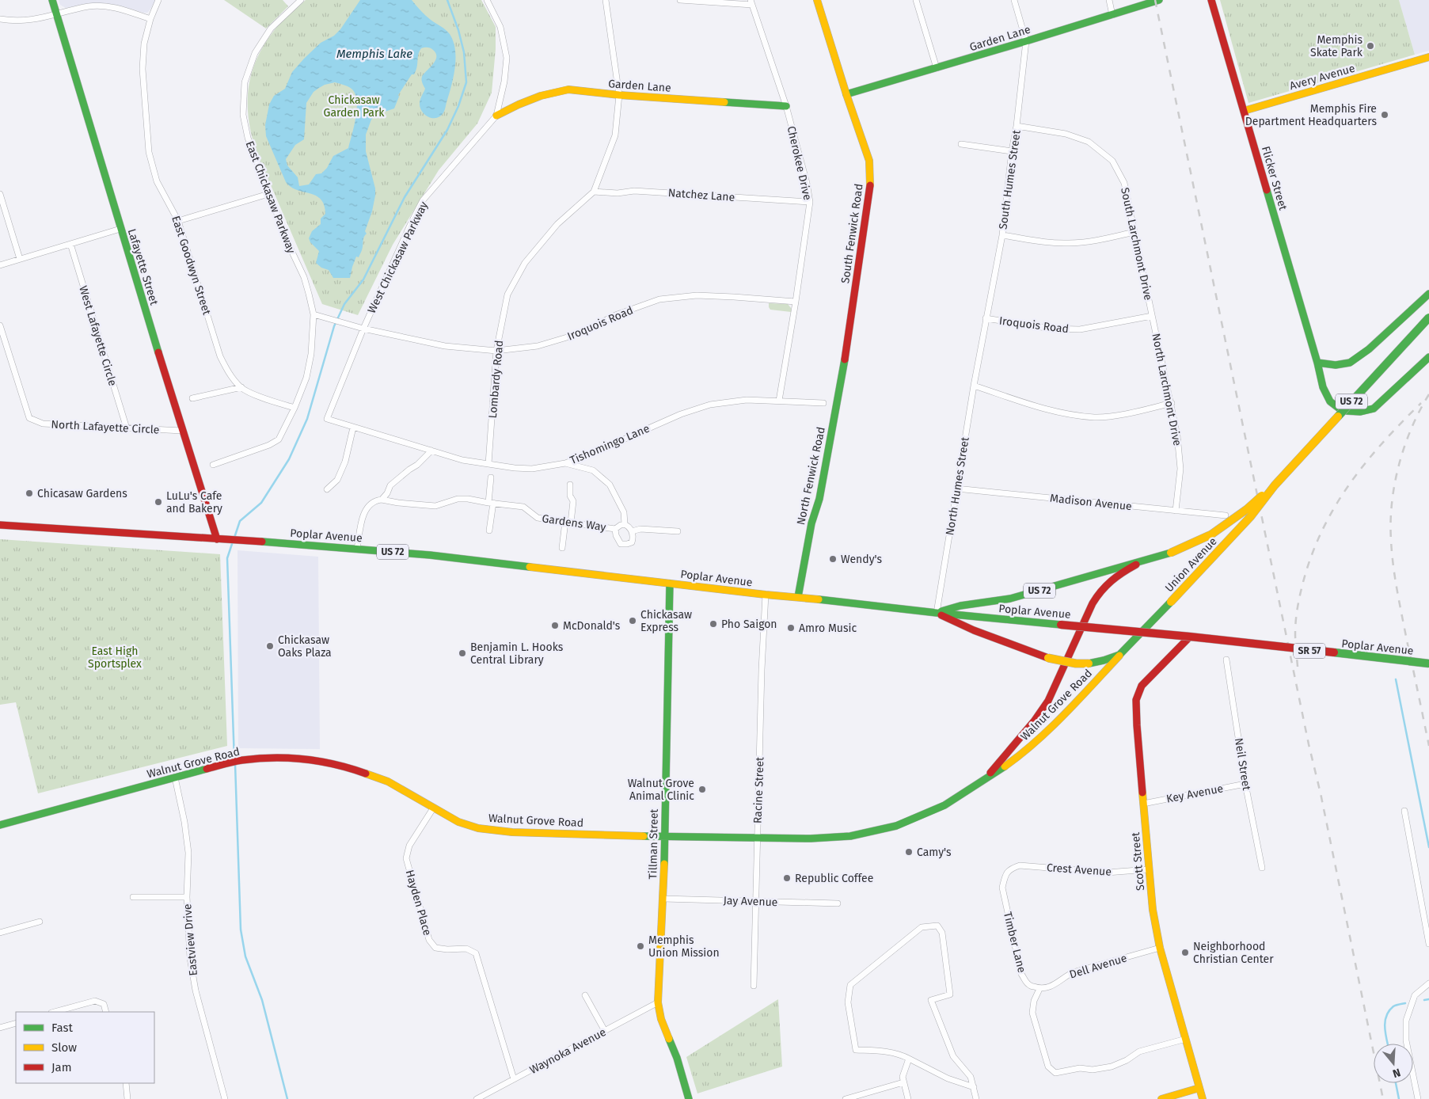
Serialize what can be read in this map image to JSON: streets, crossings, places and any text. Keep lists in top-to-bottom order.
{
  "streets": {
    "main road": [
      "Garden Lane",
      "Avery Avenue",
      "Flicker Street",
      "South Fenwick Road",
      "Lafayette Street",
      "US 72",
      "North Fenwick Road",
      "Poplar Avenue",
      "Union Avenue",
      "SR 57",
      "Walnut Grove Road",
      "Tillman Street",
      "Scott Street"
    ],
    "street": [
      "Cherokee Drive",
      "South Humes Street",
      "Natchez Lane",
      "East Chickasaw Parkway",
      "South Larchmont Drive",
      "West Chickasaw Parkway",
      "East Goodwyn Street",
      "Iroquois Road",
      "West Lafayette Circle",
      "Lombardy Road",
      "North Larchmont Drive",
      "North Lafayette Circle",
      "Tishomingo Lane",
      "North Humes Street",
      "Madison Avenue",
      "Gardens Way",
      "Neil Street",
      "Racine Street",
      "Key Avenue",
      "Crest Avenue",
      "Jay Avenue",
      "Hayden Place",
      "Eastview Drive",
      "Timber Lane",
      "Dell Avenue",
      "Waynoka Avenue"
    ]
  },
  "crossings": [
    ["Garden Lane", "Cherokee Drive"],
    ["Garden Lane", "South Humes Street"],
    ["Garden Lane", "South Fenwick Road"],
    ["Garden Lane", "West Chickasaw Parkway"],
    ["Garden Lane", "Lombardy Road"],
    ["Avery Avenue", "Flicker Street"],
    ["Cherokee Drive", "Natchez Lane"],
    ["Cherokee Drive", "Iroquois Road"],
    ["Cherokee Drive", "Tishomingo Lane"],
    ["South Humes Street", "South Larchmont Drive"],
    ["South Humes Street", "Iroquois Road"],
    ["South Humes Street", "North Humes Street"],
    ["Natchez Lane", "Lombardy Road"],
    ["East Chickasaw Parkway", "Iroquois Road"],
    ["South Fenwick Road", "North Fenwick Road"],
    ["South Larchmont Drive", "Iroquois Road"],
    ["South Larchmont Drive", "North Larchmont Drive"],
    ["West Chickasaw Parkway", "Iroquois Road"],
    ["West Chickasaw Parkway", "Tishomingo Lane"],
    ["Lafayette Street", "North Lafayette Circle"],
    ["Lafayette Street", "Poplar Avenue"],
    ["Iroquois Road", "Lombardy Road"],
    ["Iroquois Road", "North Larchmont Drive"],
    ["West Lafayette Circle", "North Lafayette Circle"],
    ["Lombardy Road", "Tishomingo Lane"],
    ["North Larchmont Drive", "Madison Avenue"],
    ["US 72", "North Humes Street"],
    ["US 72", "Poplar Avenue"],
    ["US 72", "Union Avenue"],
    ["US 72", "Walnut Grove Road"],
    ["North Fenwick Road", "Poplar Avenue"],
    ["North Humes Street", "Madison Avenue"],
    ["North Humes Street", "Poplar Avenue"],
    ["Poplar Avenue", "Racine Street"],
    ["Poplar Avenue", "Tillman Street"],
    ["Poplar Avenue", "Scott Street"],
    ["Union Avenue", "Walnut Grove Road"],
    ["Walnut Grove Road", "Racine Street"],
    ["Walnut Grove Road", "Tillman Street"],
    ["Walnut Grove Road", "Hayden Place"],
    ["Walnut Grove Road", "Eastview Drive"],
    ["Neil Street", "Key Avenue"],
    ["Racine Street", "Jay Avenue"],
    ["Key Avenue", "Scott Street"],
    ["Tillman Street", "Jay Avenue"],
    ["Tillman Street", "Waynoka Avenue"],
    ["Scott Street", "Crest Avenue"],
    ["Scott Street", "Dell Avenue"],
    ["Crest Avenue", "Timber Lane"],
    ["Hayden Place", "Waynoka Avenue"],
    ["Timber Lane", "Dell Avenue"]
  ],
  "water": ["Memphis Lake"],
  "parks": ["Chickasaw Garden Park", "East High Sportsplex"],
  "places": [
    "Memphis Skate Park",
    "Memphis Fire Department Headquarters",
    "Chicasaw Gardens",
    "LuLu's Cafe and Bakery",
    "Wendy's",
    "Chickasaw Express",
    "Pho Saigon",
    "McDonald's",
    "Amro Music",
    "Chickasaw Oaks Plaza",
    "Benjamin L. Hooks Central Library",
    "Walnut Grove Animal Clinic",
    "Camy's",
    "Republic Coffee",
    "Memphis Union Mission",
    "Neighborhood Christian Center"
  ],
  "legend": ["Fast", "Slow", "Jam"],
  "north": "bottom"
}
